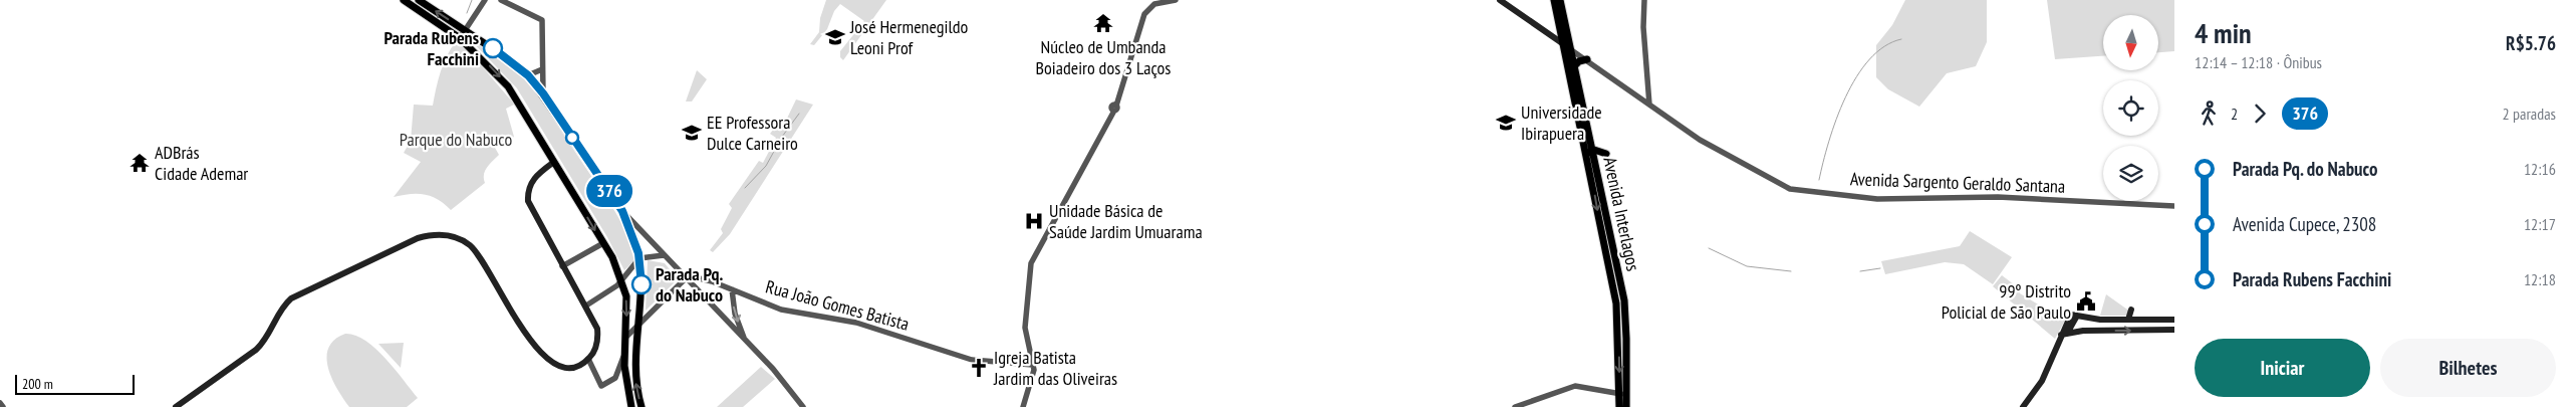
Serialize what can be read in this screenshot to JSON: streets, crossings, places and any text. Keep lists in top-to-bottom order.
{
  "streets": {
    "main road": ["Avenida Interlagos"],
    "street": ["Avenida Sargento Geraldo Santana", "Rua João Gomes Batista"]
  },
  "crossings": [
    ["Avenida Sargento Geraldo Santana", "Avenida Interlagos"]
  ],
  "parks": ["Parque do Nabuco"],
  "places": {
    "temple": ["Núcleo de Umbanda Boiadeiro dos 3 Laços", "ADBrás Cidade Ademar"],
    "school or university": ["José Hermenegildo Leoni Prof", "Universidade Ibirapuera", "EE Professora Dulce Carneiro"],
    "other": ["Parada Rubens Facchini", "Parada Pq. do Nabuco"],
    "hospital": ["Unidade Básica de Saúde Jardim Umuarama"],
    "public building": ["99º Distrito Policial de São Paulo"],
    "church": ["Igreja Batista Jardim das Oliveiras"]
  },
  "lines": ["bus line 376"],
  "scale_bar": "200 m",
  "north": "bottom",
  "page": {
    "on_map": "376",
    "heading": ["4 min", "12:14 – 12:18 · Ônibus", "R$5.76"],
    "legs": ["2", "376", "2 paradas"],
    "list": [
      {
        "name": "Parada Pq. do Nabuco",
        "value": "12:16"
      },
      {
        "name": "Avenida Cupece, 2308",
        "value": "12:17"
      },
      {
        "name": "Parada Rubens Facchini",
        "value": "12:18"
      }
    ],
    "buttons": ["Iniciar", "Bilhetes"],
    "scale": "200 m"
  }
}
